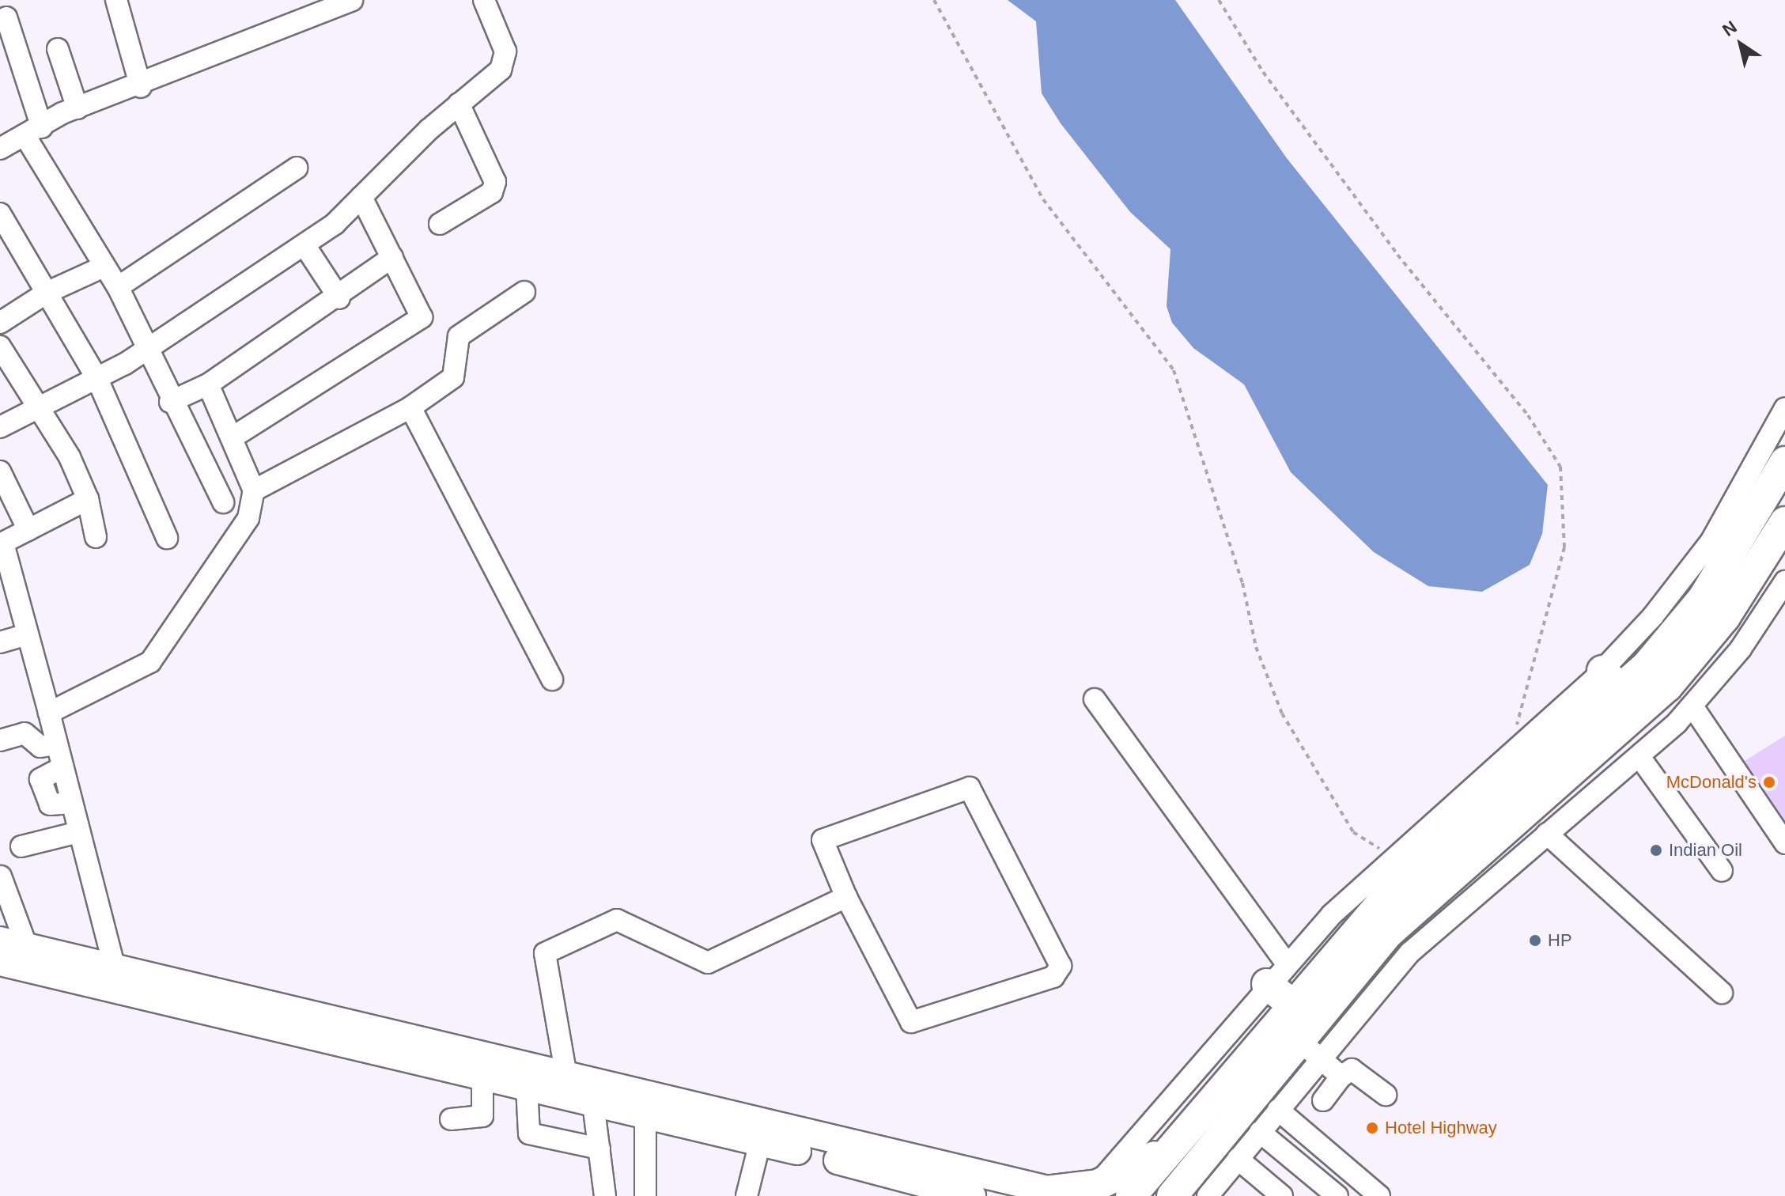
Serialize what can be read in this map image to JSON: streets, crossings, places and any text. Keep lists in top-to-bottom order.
{
  "places": [
    "McDonald's",
    "Indian Oil",
    "HP",
    "Hotel Highway"
  ],
  "north": "top left"
}
